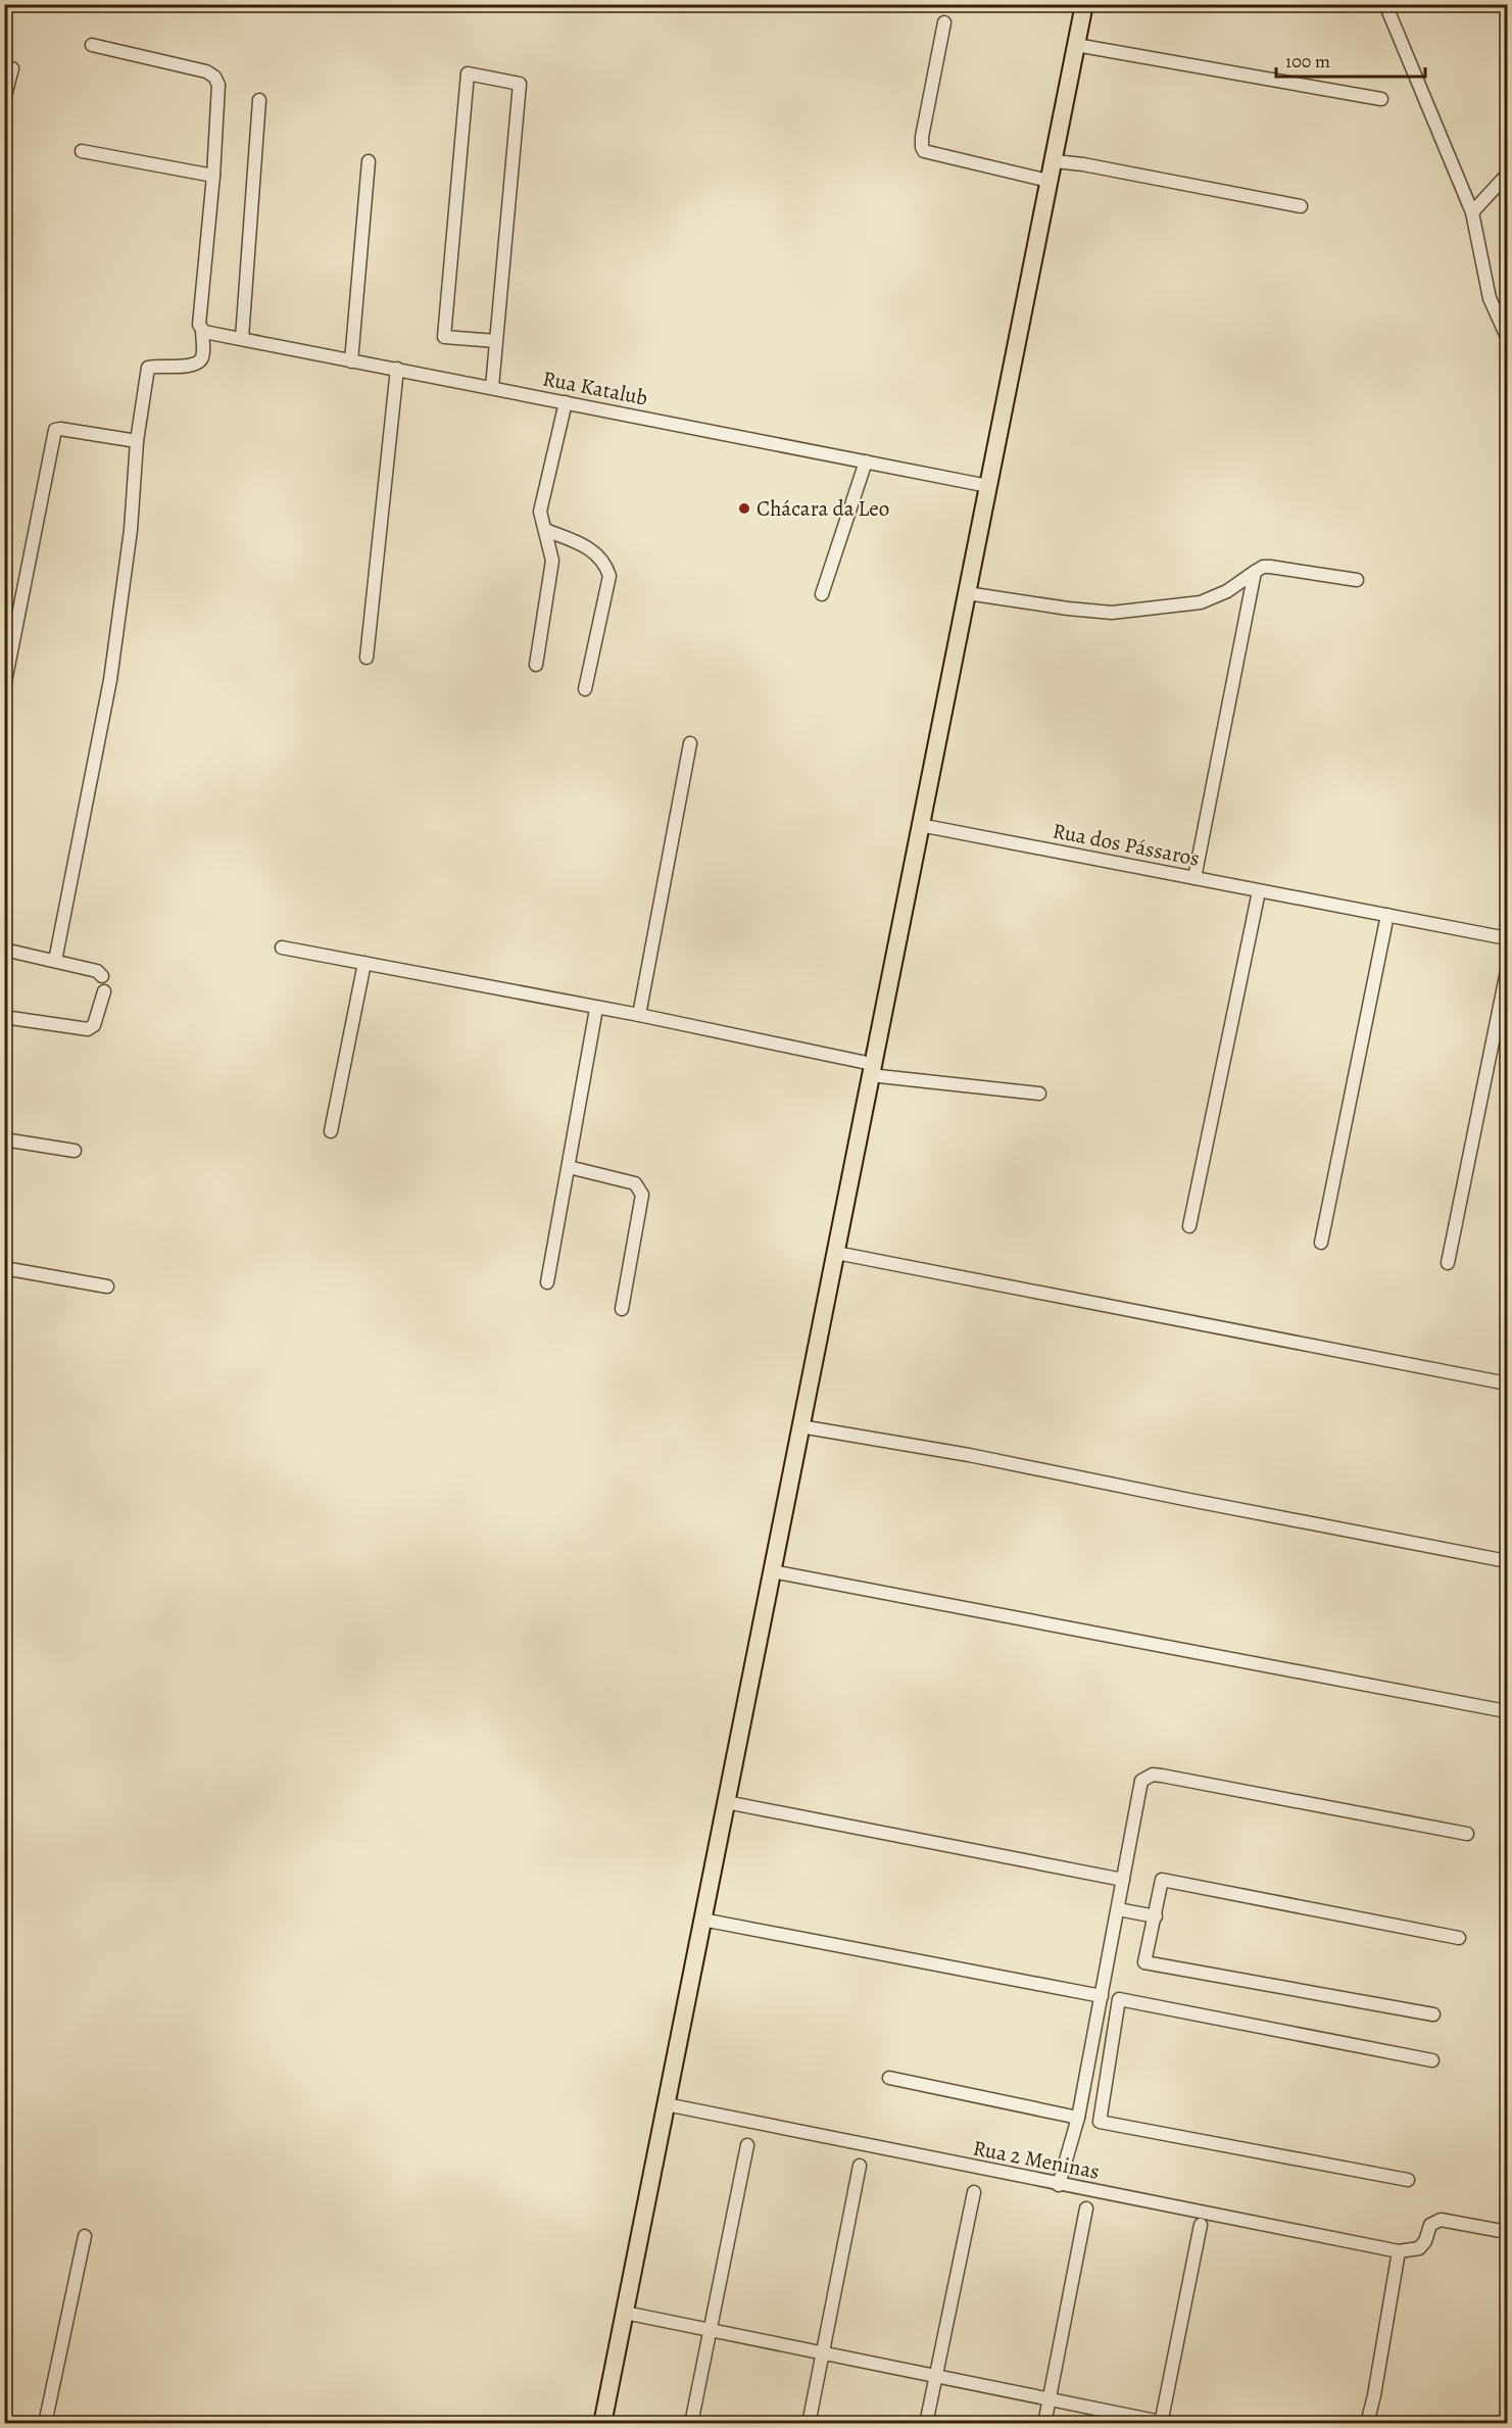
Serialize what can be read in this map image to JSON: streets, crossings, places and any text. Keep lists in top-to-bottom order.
{
  "streets": {
    "street": ["Rua Katalub", "Rua dos Pássaros", "Rua 2 Meninas"]
  },
  "places": ["Chácara da Leo"],
  "scale_bar": "100 m"
}
